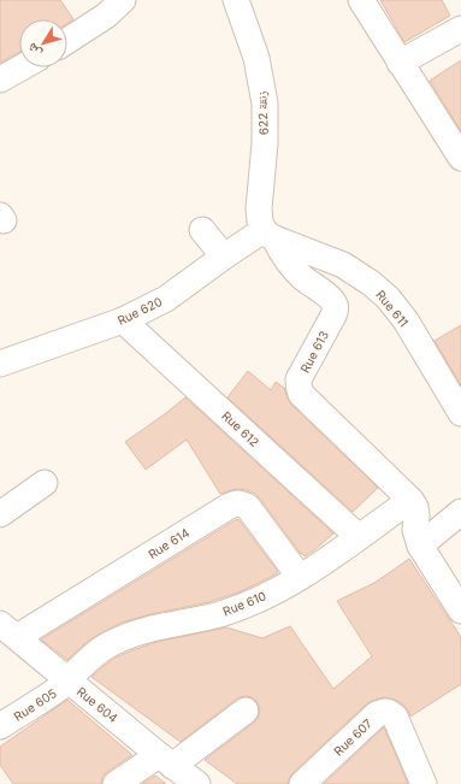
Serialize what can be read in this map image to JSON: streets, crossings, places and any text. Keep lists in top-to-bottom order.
{
  "streets": {
    "street": [
      "زنقة 622",
      "Rue 611",
      "Rue 620",
      "Rue 613",
      "Rue 612",
      "Rue 614",
      "Rue 610",
      "Rue 605",
      "Rue 604",
      "Rue 607"
    ]
  },
  "crossings": [
    ["زنقة 622", "Rue 611"],
    ["زنقة 622", "Rue 620"],
    ["زنقة 622", "Rue 613"],
    ["Rue 611", "Rue 620"],
    ["Rue 611", "Rue 613"],
    ["Rue 620", "Rue 613"],
    ["Rue 620", "Rue 612"],
    ["Rue 613", "Rue 610"],
    ["Rue 612", "Rue 610"],
    ["Rue 614", "Rue 610"],
    ["Rue 614", "Rue 604"],
    ["Rue 610", "Rue 605"],
    ["Rue 610", "Rue 604"],
    ["Rue 605", "Rue 604"]
  ],
  "north": "bottom left"
}
